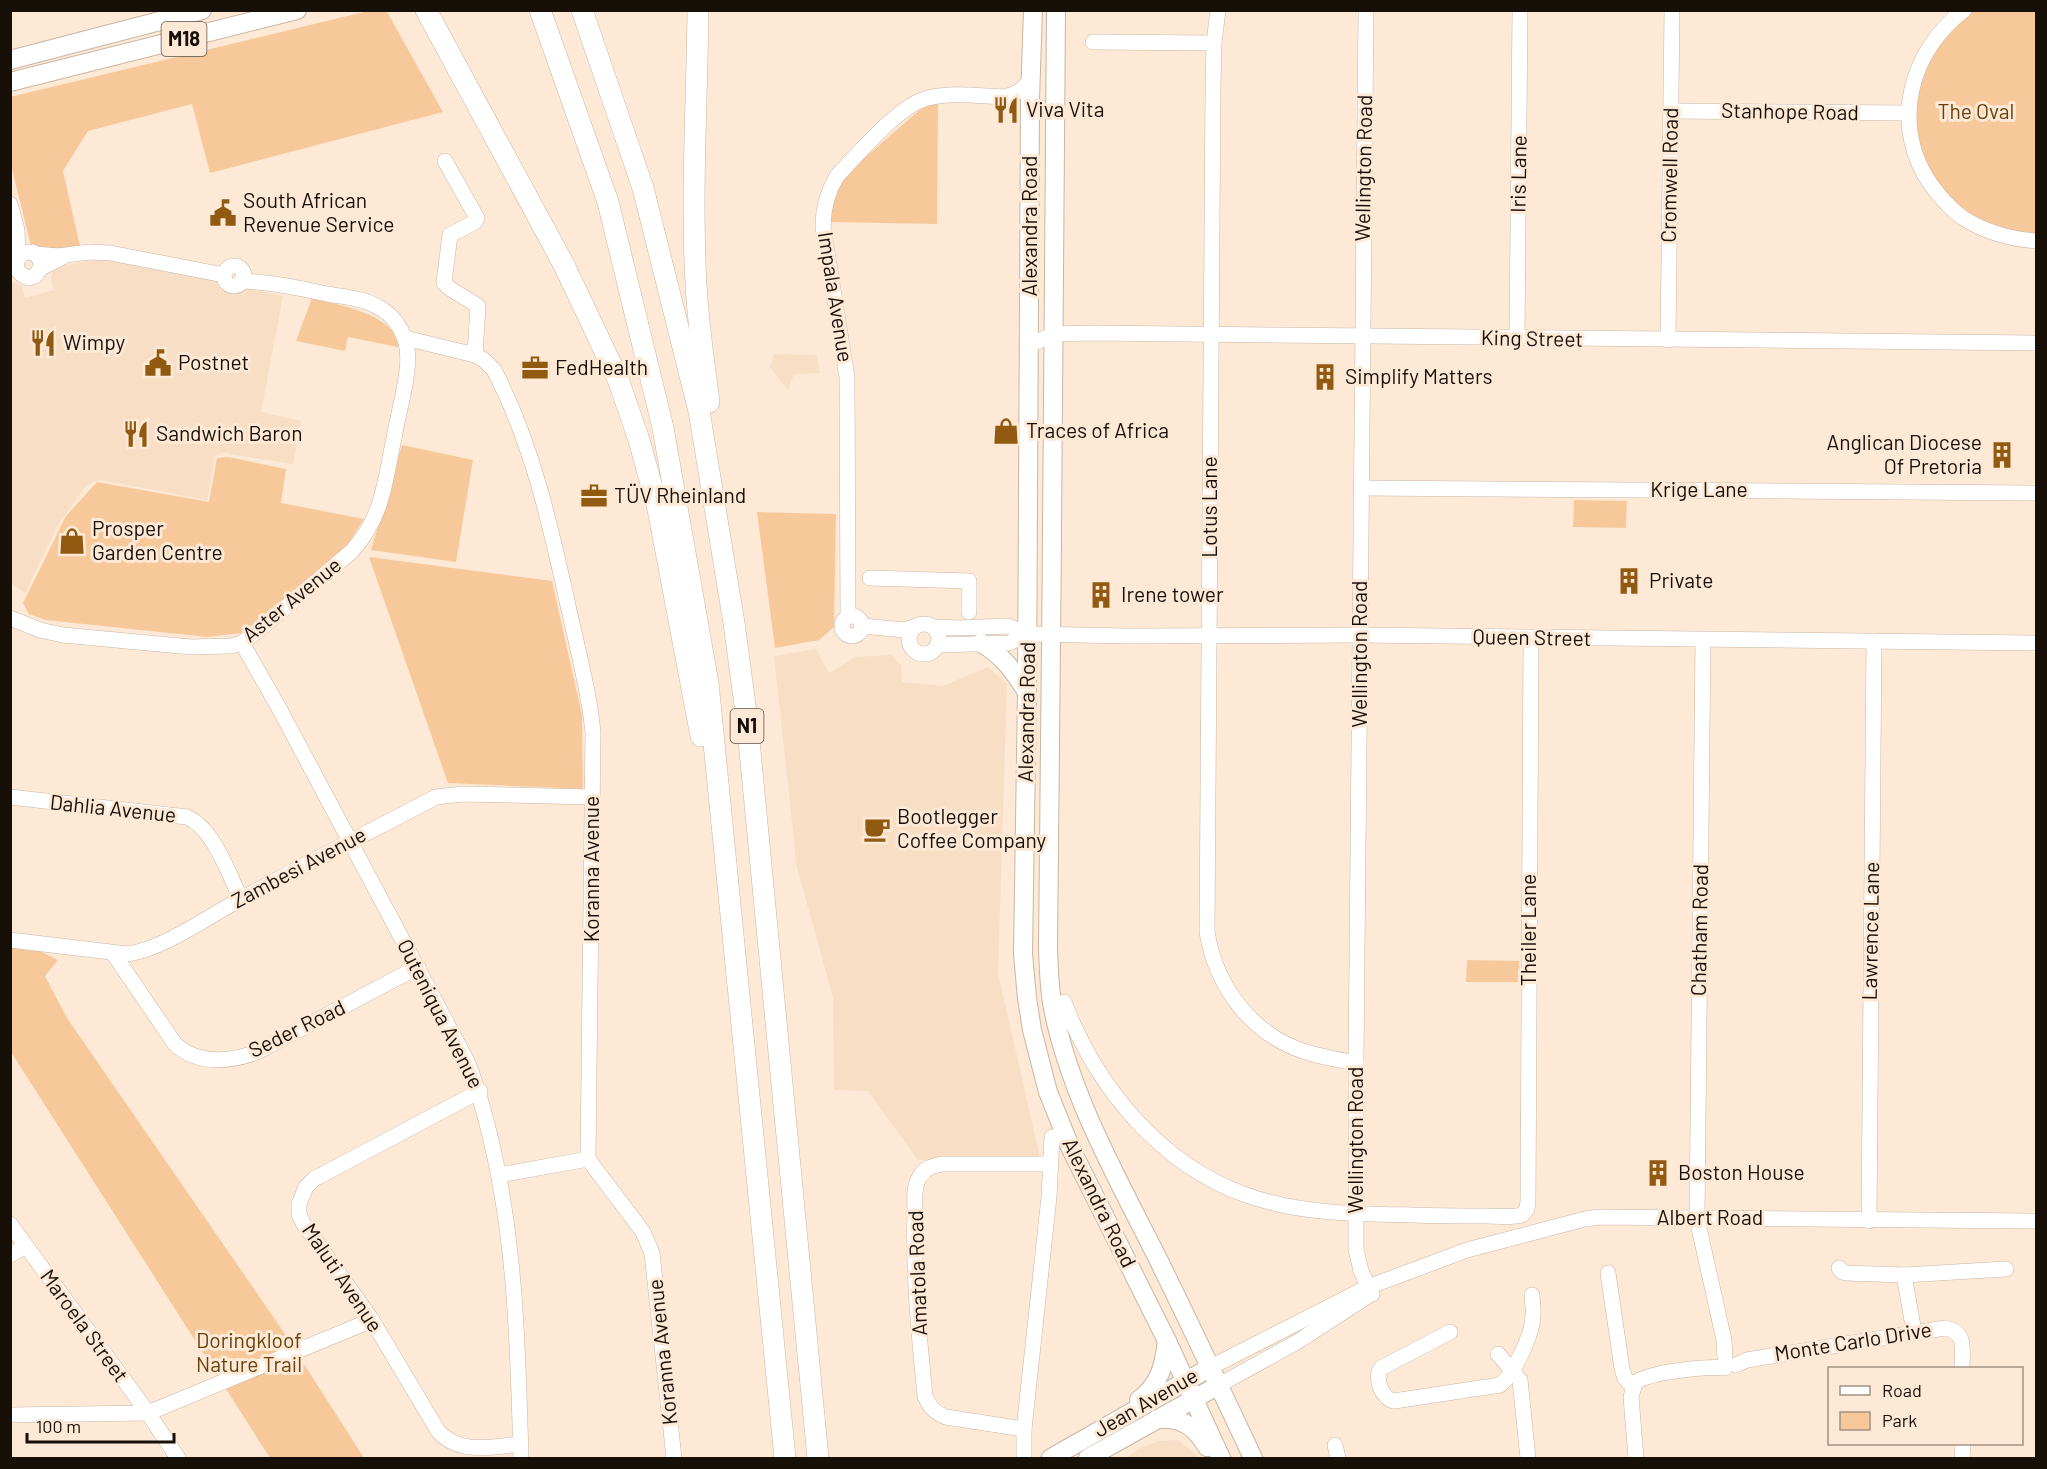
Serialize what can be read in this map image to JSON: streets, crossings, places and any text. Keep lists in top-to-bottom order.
{
  "streets": {
    "highway": ["N1"],
    "main road": ["M18", "Alexandra Road", "Jean Avenue"],
    "street": [
      "Stanhope Road",
      "Wellington Road",
      "Iris Lane",
      "Cromwell Road",
      "Impala Avenue",
      "King Street",
      "Krige Lane",
      "Lotus Lane",
      "Aster Avenue",
      "Queen Street",
      "Dahlia Avenue",
      "Zambesi Avenue",
      "Koranna Avenue",
      "Theiler Lane",
      "Chatham Road",
      "Lawrence Lane",
      "Outeniqua Avenue",
      "Seder Road",
      "Albert Road",
      "Amatola Road",
      "Maluti Avenue",
      "Maroela Street",
      "Monte Carlo Drive"
    ]
  },
  "crossings": [
    ["Stanhope Road", "Cromwell Road"],
    ["Wellington Road", "King Street"],
    ["Wellington Road", "Krige Lane"],
    ["Wellington Road", "Lotus Lane"],
    ["Wellington Road", "Queen Street"],
    ["Wellington Road", "Theiler Lane"],
    ["Wellington Road", "Albert Road"],
    ["Iris Lane", "King Street"],
    ["Cromwell Road", "King Street"],
    ["Alexandra Road", "King Street"],
    ["Alexandra Road", "Queen Street"],
    ["Alexandra Road", "Albert Road"],
    ["Alexandra Road", "Amatola Road"],
    ["Alexandra Road", "Jean Avenue"],
    ["King Street", "Lotus Lane"],
    ["Lotus Lane", "Queen Street"],
    ["Aster Avenue", "Koranna Avenue"],
    ["Aster Avenue", "Outeniqua Avenue"],
    ["Queen Street", "Theiler Lane"],
    ["Queen Street", "Chatham Road"],
    ["Queen Street", "Lawrence Lane"],
    ["Dahlia Avenue", "Zambesi Avenue"],
    ["Zambesi Avenue", "Koranna Avenue"],
    ["Zambesi Avenue", "Outeniqua Avenue"],
    ["Zambesi Avenue", "Seder Road"],
    ["Chatham Road", "Albert Road"],
    ["Chatham Road", "Monte Carlo Drive"],
    ["Lawrence Lane", "Albert Road"],
    ["Outeniqua Avenue", "Seder Road"],
    ["Outeniqua Avenue", "Maluti Avenue"],
    ["Albert Road", "Jean Avenue"]
  ],
  "parks": ["The Oval", "Doringkloof Nature Trail"],
  "places": {
    "restaurant": ["Viva Vita", "Wimpy", "Sandwich Baron"],
    "public building": ["South African Revenue Service", "Postnet"],
    "office": ["FedHealth", "TÜV Rheinland"],
    "building": [
      "Simplify Matters",
      "Anglican Diocese Of Pretoria",
      "Private",
      "Irene tower",
      "Boston House"
    ],
    "shop": ["Traces of Africa", "Prosper Garden Centre"],
    "cafe": ["Bootlegger Coffee Company"]
  },
  "legend": ["Road", "Park"],
  "scale_bar": "100 m"
}
